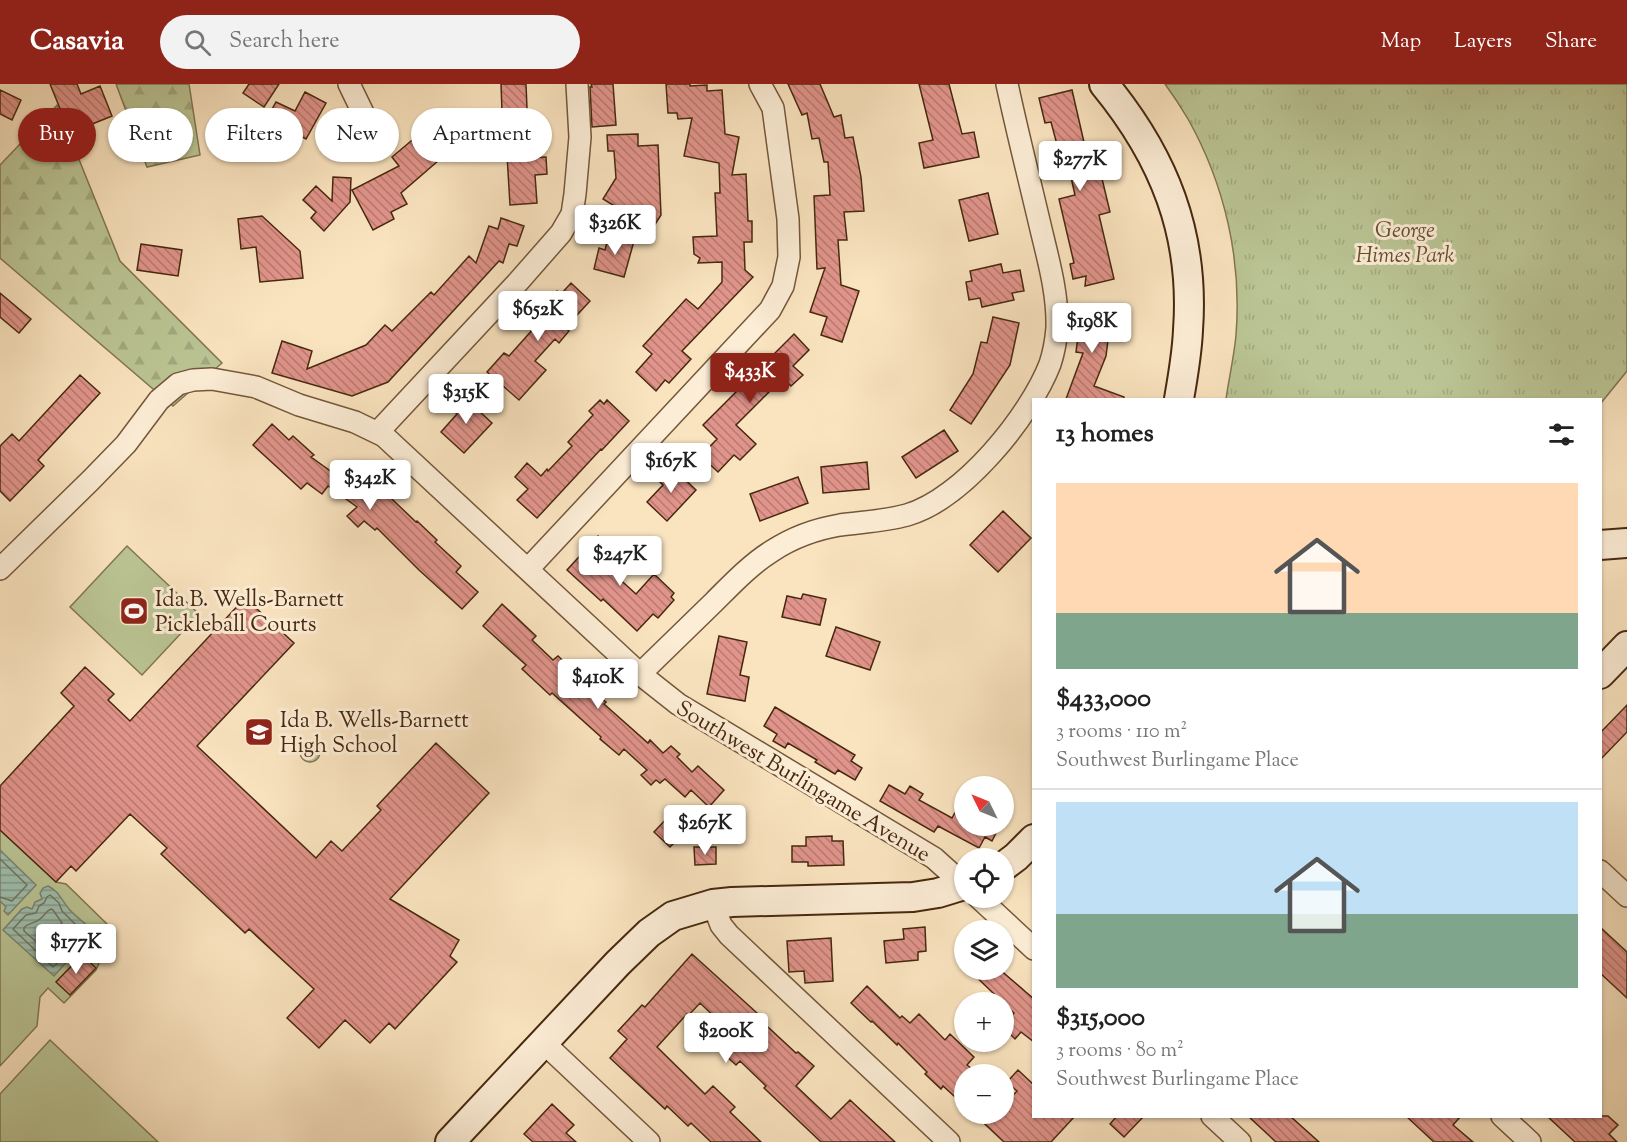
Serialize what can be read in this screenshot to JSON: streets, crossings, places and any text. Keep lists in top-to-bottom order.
{
  "streets": {
    "street": ["Southwest Burlingame Avenue"]
  },
  "parks": ["George Himes Park"],
  "places": {
    "sports": ["Ida B. Wells-Barnett Pickleball Courts"],
    "school or university": ["Ida B. Wells-Barnett High School"]
  },
  "north": "top left",
  "page": {
    "header": "Casavia",
    "search": "Search here",
    "nav": ["Map", "Layers", "Share"],
    "chip": [
      "Buy",
      "Rent",
      "Filters",
      "New",
      "Apartment"
    ],
    "price": [
      "$277K",
      "$326K",
      "$652K",
      "$198K",
      "$433K",
      "$315K",
      "$167K",
      "$342K",
      "$247K",
      "$410K",
      "$267K",
      "$177K",
      "$200K"
    ],
    "heading": "13 homes",
    "list": [
      {
        "name": "$433,000",
        "note": "3 rooms · 110 m² · Southwest Burlingame Place"
      },
      {
        "name": "$315,000",
        "note": "3 rooms · 80 m² · Southwest Burlingame Place"
      }
    ],
    "map_buttons": ["+", "−"]
  }
}
